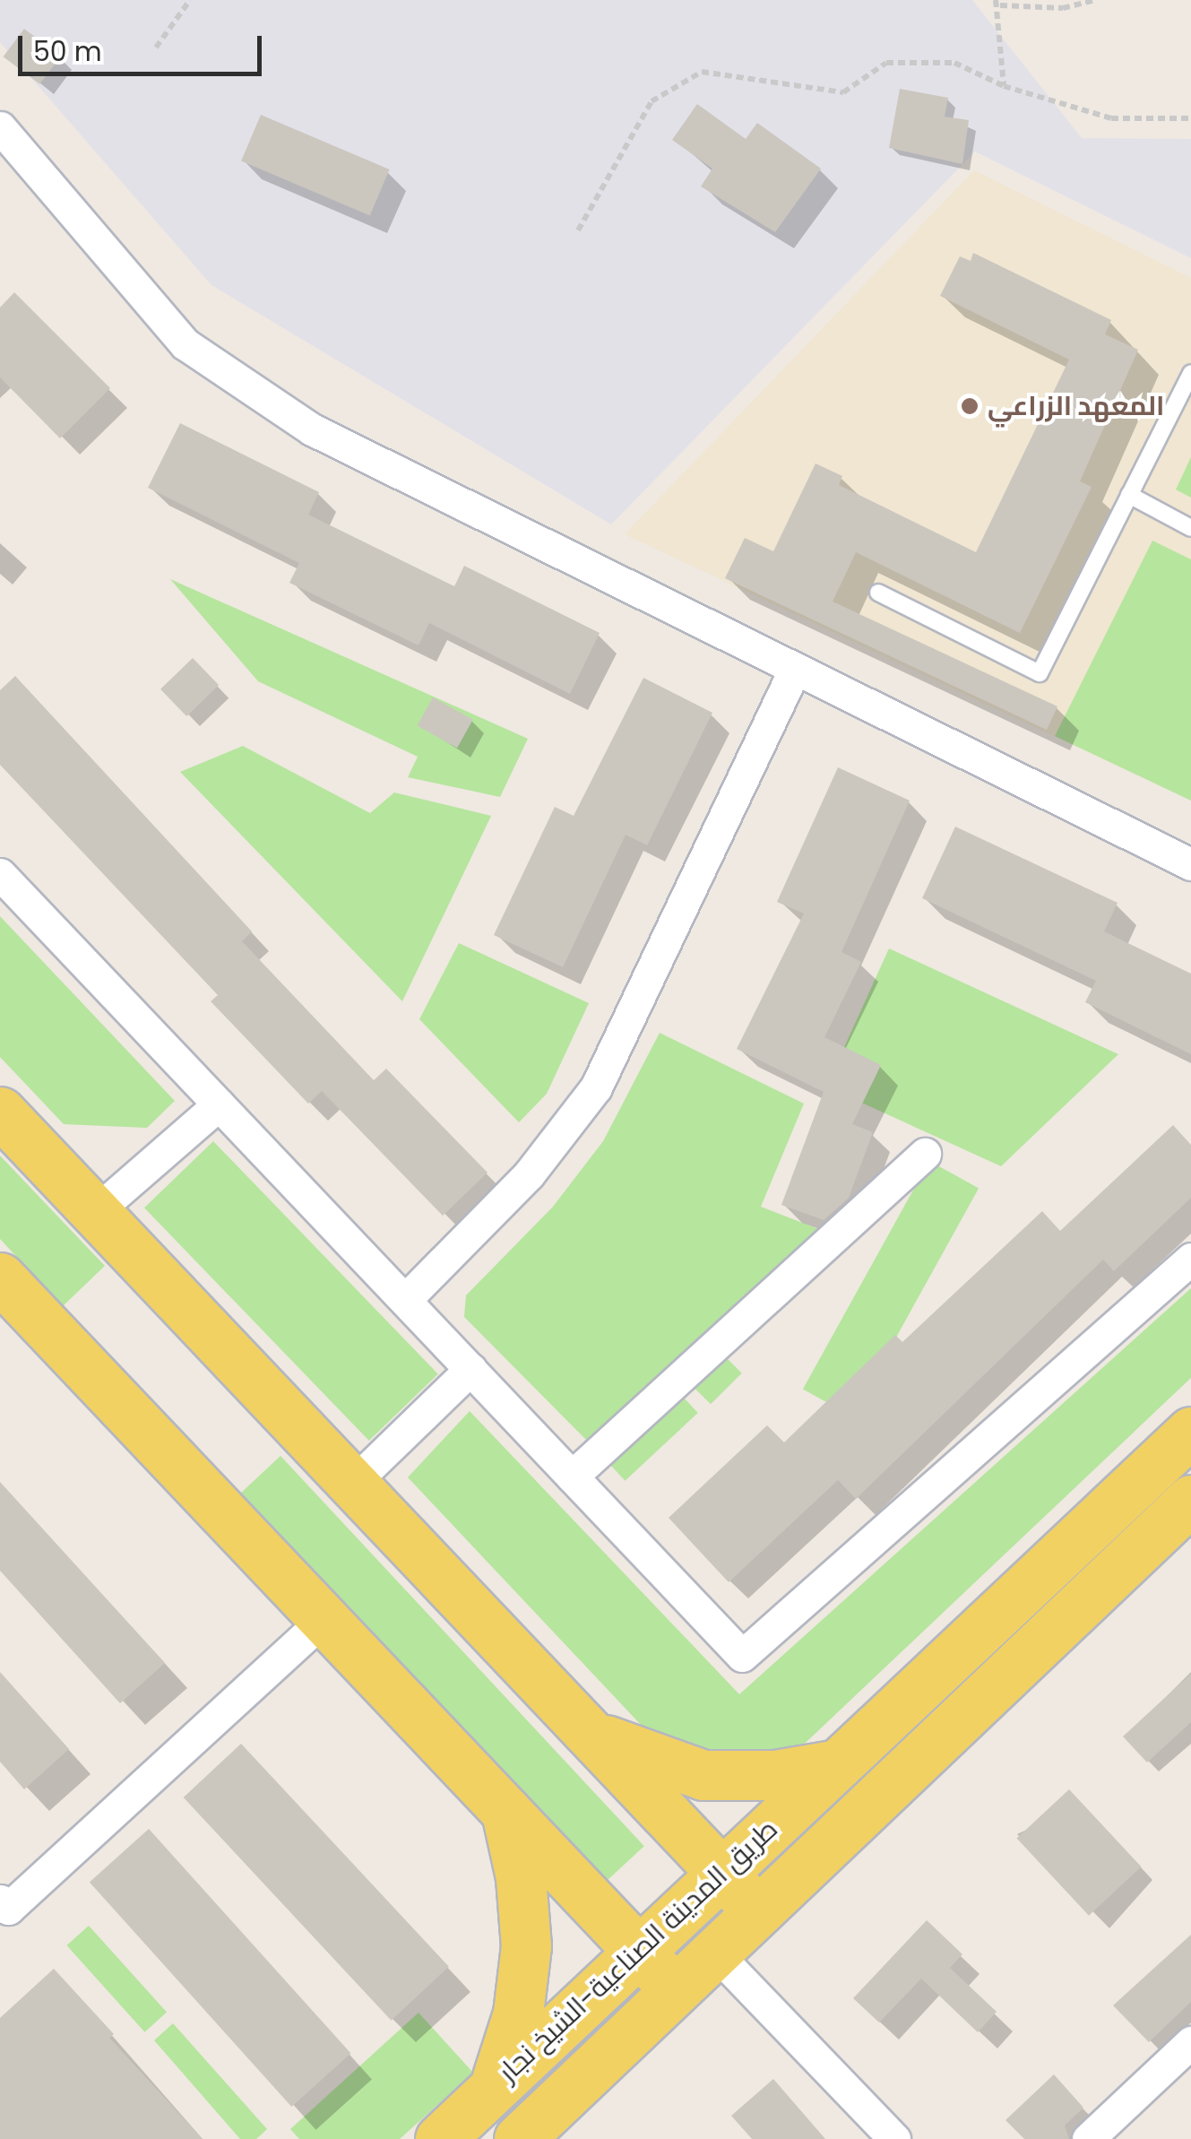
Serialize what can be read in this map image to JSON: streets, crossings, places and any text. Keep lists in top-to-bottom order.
{
  "streets": {
    "main road": ["طريق المدينة الصناعية-الشيخ نجار"]
  },
  "places": ["المعهد الزراعي"],
  "scale_bar": "50 m"
}
